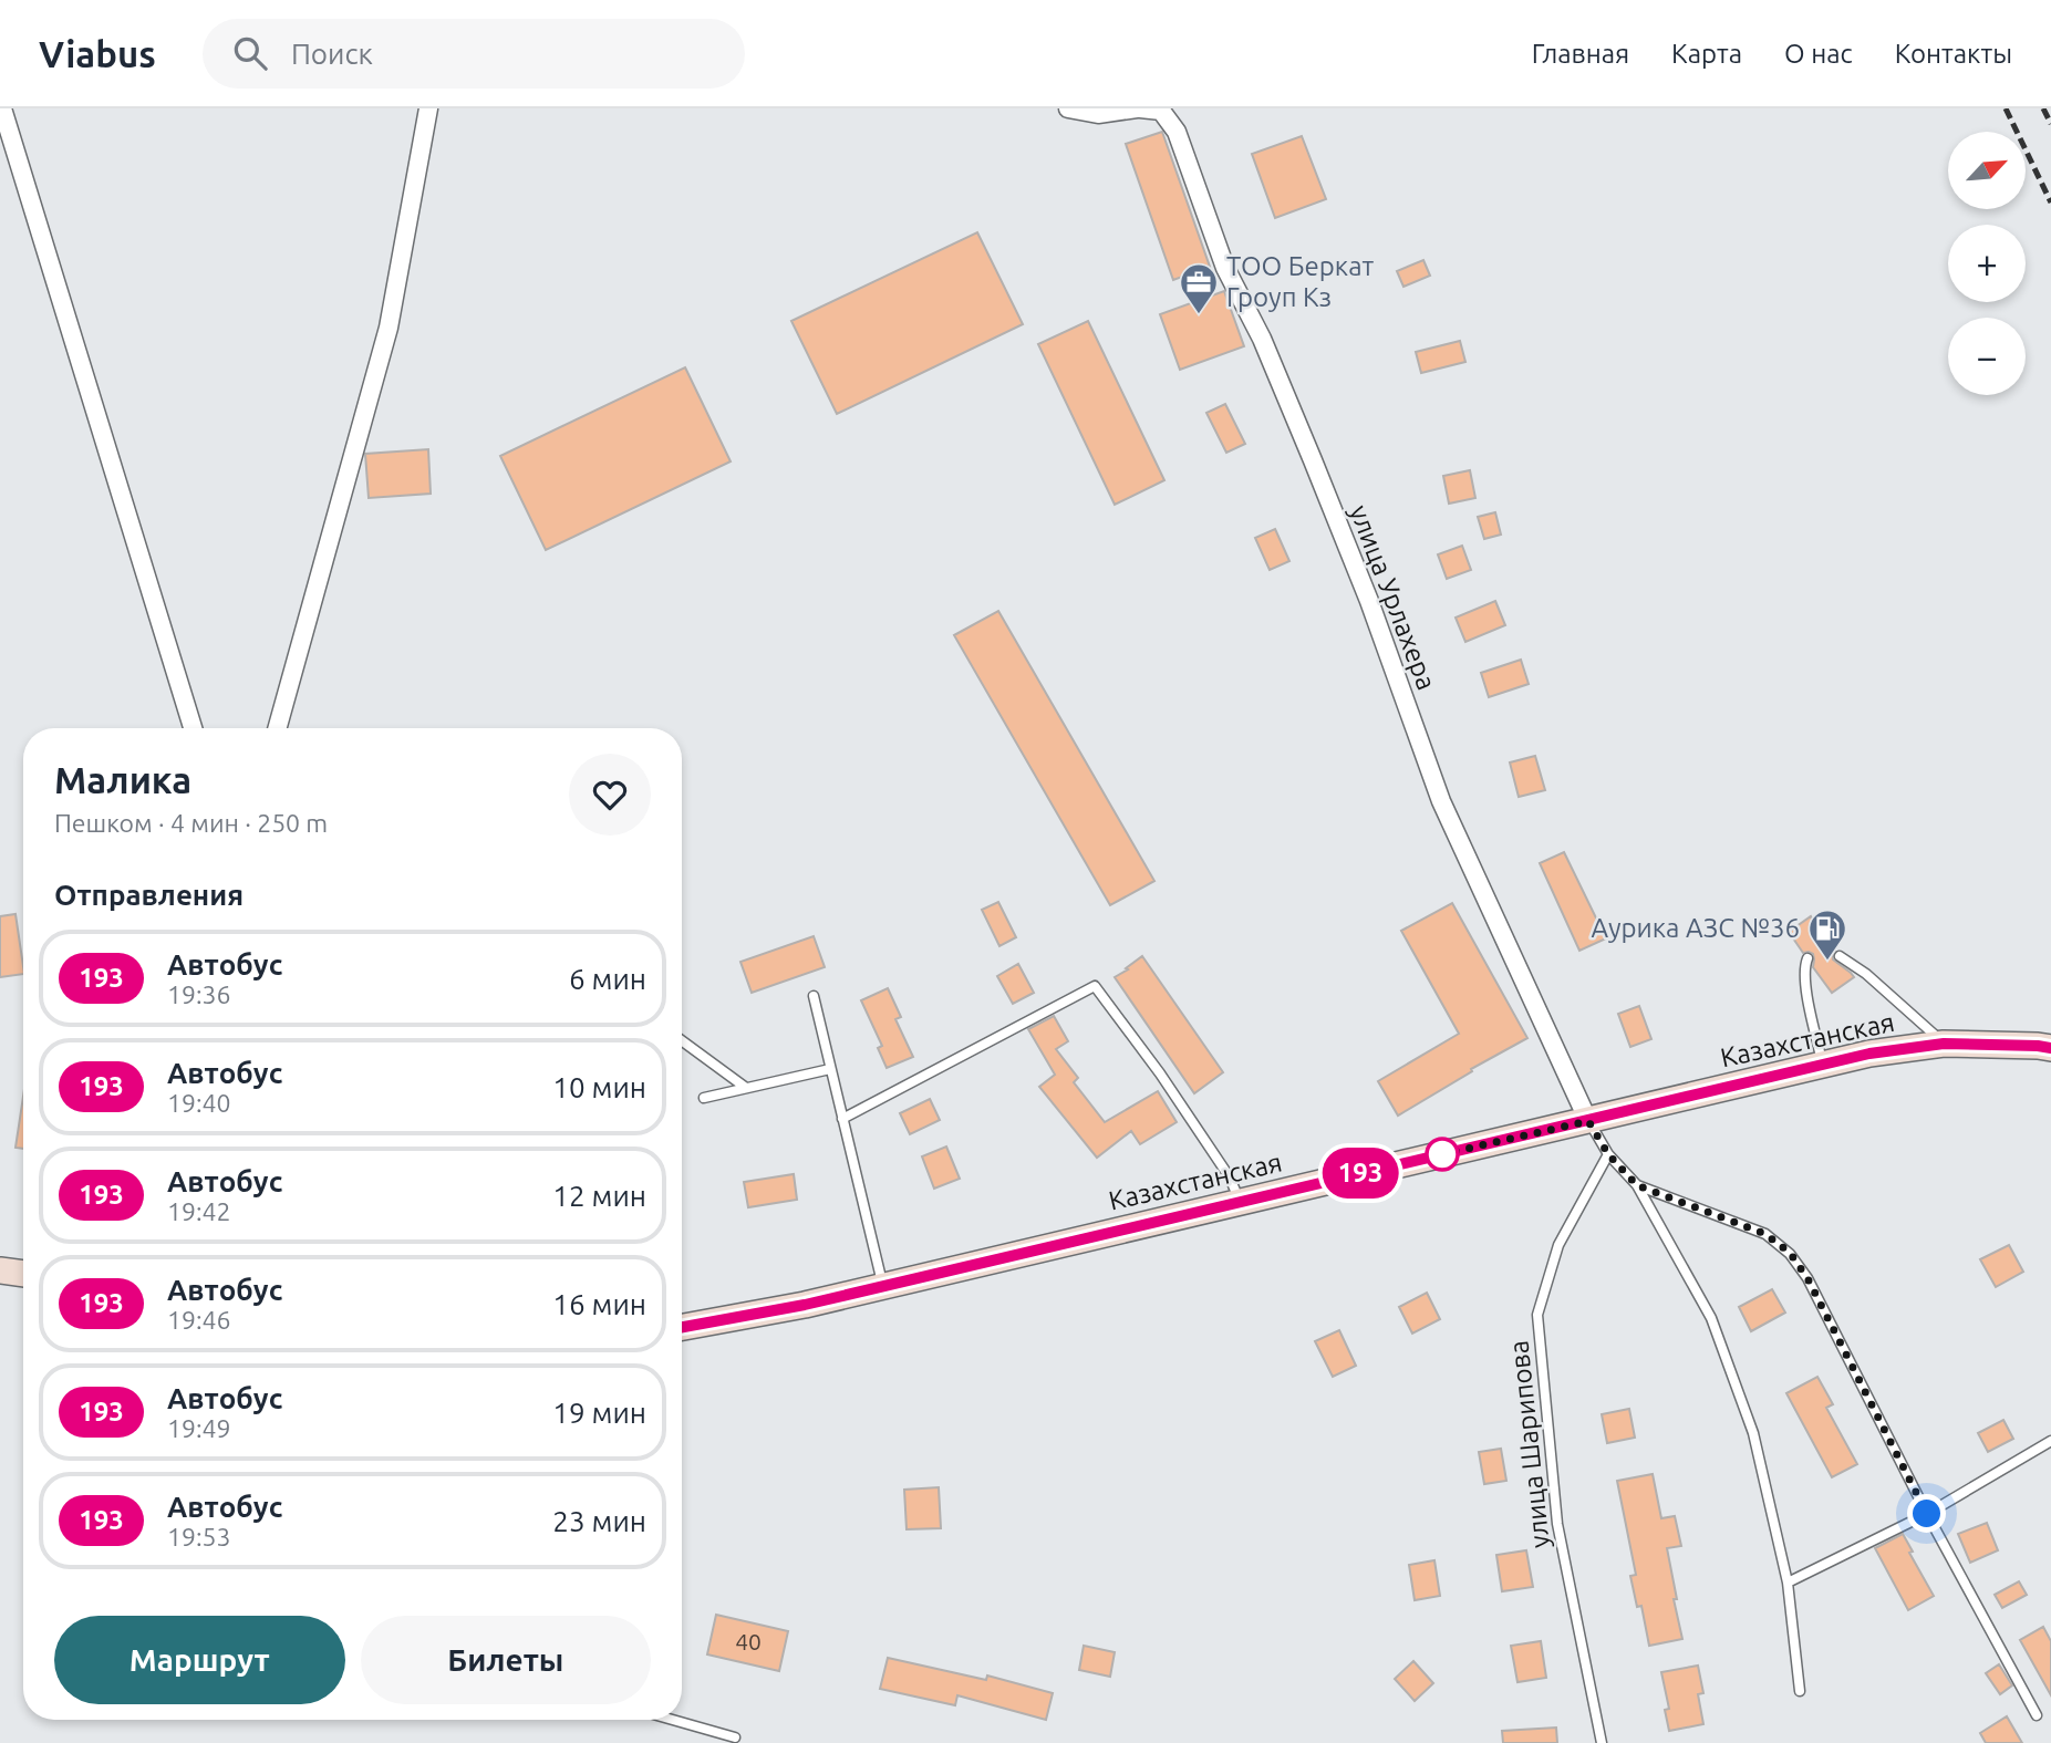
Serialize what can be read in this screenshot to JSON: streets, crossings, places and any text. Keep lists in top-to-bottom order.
{
  "streets": {
    "main road": ["Казахстанская"],
    "street": ["улица Урлахера"],
    "lane": ["улица Шарипова"]
  },
  "crossings": [
    ["улица Урлахера", "Казахстанская"]
  ],
  "places": {
    "office": ["ТОО Беркат Гроуп Кз"],
    "fuel station": ["Аурика АЗС №36"]
  },
  "lines": ["bus line 193"],
  "house_numbers": ["40"],
  "north": "top right",
  "page": {
    "header": "Viabus",
    "search": "Поиск",
    "nav": [
      "Главная",
      "Карта",
      "О нас",
      "Контакты"
    ],
    "on_map": "193",
    "map_buttons": ["+", "−"],
    "heading": [
      ["Малика", "Пешком · 4 мин · 250 m"],
      "Отправления"
    ],
    "list": [
      {
        "mark": "193",
        "name": "Автобус",
        "note": "19:36",
        "value": "6 мин"
      },
      {
        "mark": "193",
        "name": "Автобус",
        "note": "19:40",
        "value": "10 мин"
      },
      {
        "mark": "193",
        "name": "Автобус",
        "note": "19:42",
        "value": "12 мин"
      },
      {
        "mark": "193",
        "name": "Автобус",
        "note": "19:46",
        "value": "16 мин"
      },
      {
        "mark": "193",
        "name": "Автобус",
        "note": "19:49",
        "value": "19 мин"
      },
      {
        "mark": "193",
        "name": "Автобус",
        "note": "19:53",
        "value": "23 мин"
      }
    ],
    "buttons": ["Маршрут", "Билеты"]
  }
}
